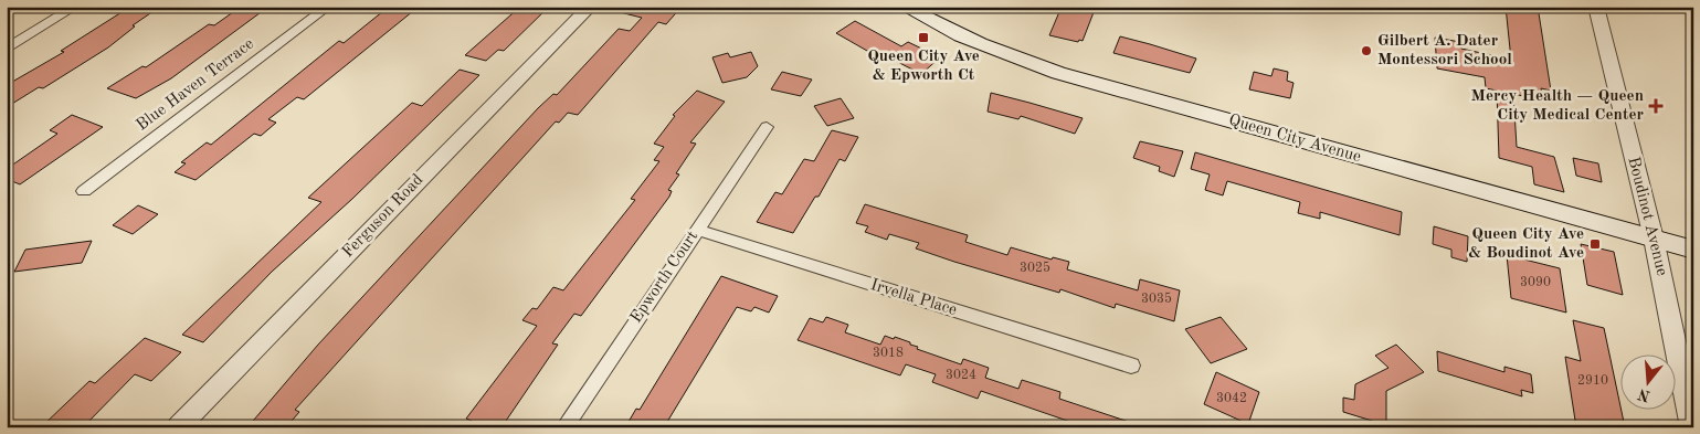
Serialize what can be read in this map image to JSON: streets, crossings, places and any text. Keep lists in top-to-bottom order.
{
  "streets": {
    "main road": ["Queen City Avenue"],
    "street": [
      "Blue Haven Terrace",
      "Ferguson Road",
      "Boudinot Avenue",
      "Epworth Court",
      "Irvella Place"
    ]
  },
  "crossings": [
    ["Queen City Avenue", "Boudinot Avenue"],
    ["Epworth Court", "Irvella Place"]
  ],
  "places": {
    "transit": ["Queen City Ave & Epworth Ct", "Queen City Ave & Boudinot Ave"],
    "other": ["Gilbert A. Dater Montessori School"],
    "health": ["Mercy Health — Queen City Medical Center"]
  },
  "house_numbers": [
    "3025",
    "3090",
    "3035",
    "3018",
    "3024",
    "2910",
    "3042"
  ],
  "north": "bottom"
}
